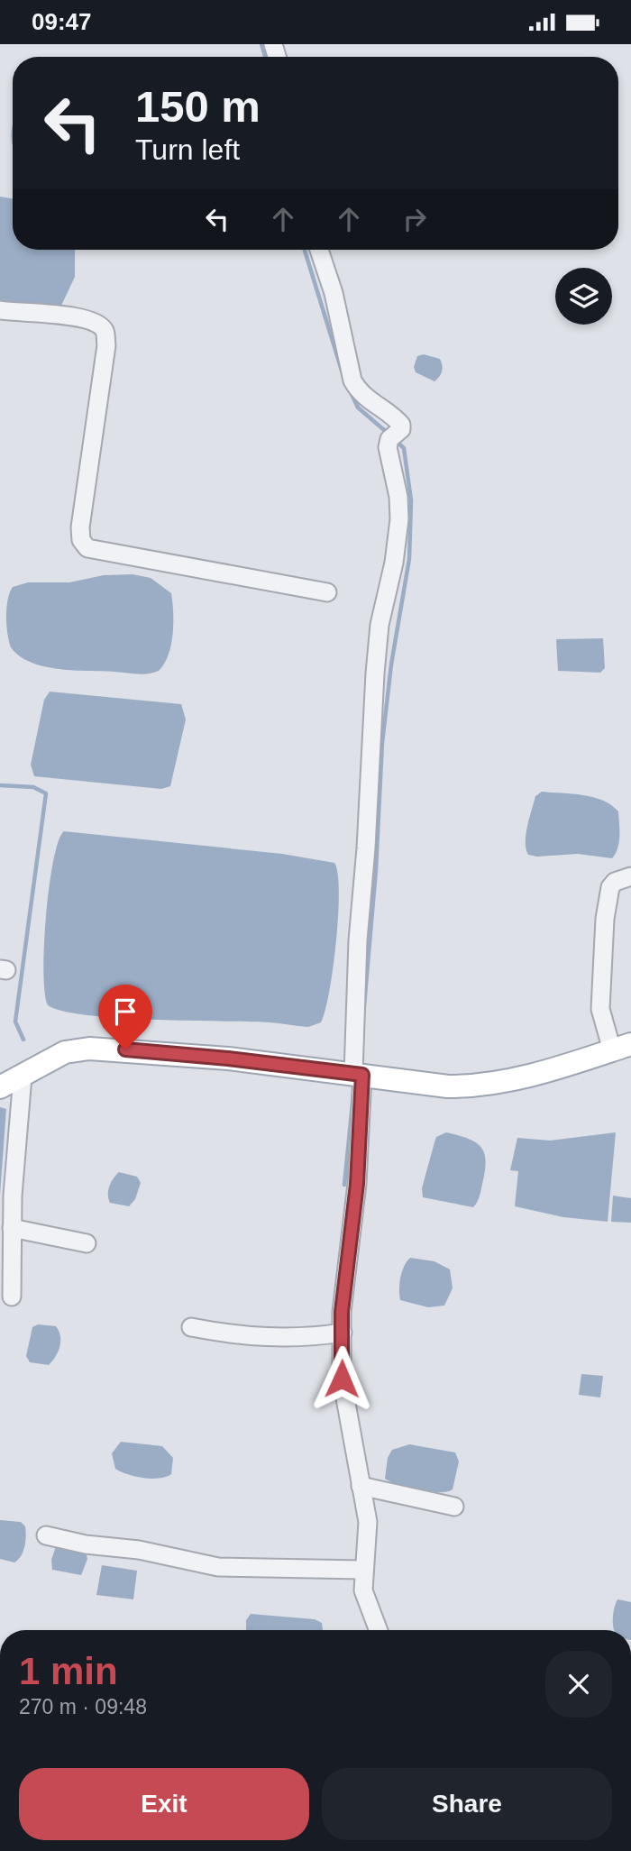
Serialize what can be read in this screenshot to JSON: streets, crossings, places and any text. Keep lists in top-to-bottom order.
{
  "page": {
    "status": "09:47",
    "turn": ["150 m", "Turn left"],
    "heading": ["1 min", "270 m · 09:48"],
    "buttons": ["Exit", "Share"]
  }
}
